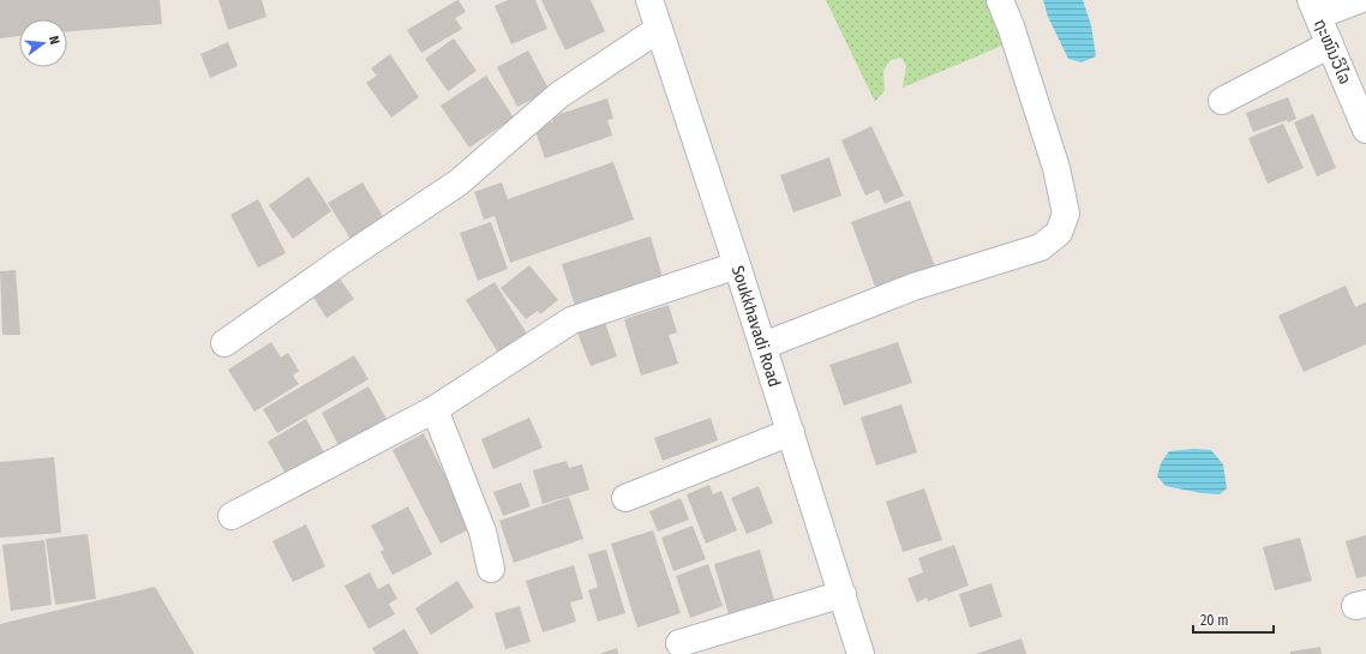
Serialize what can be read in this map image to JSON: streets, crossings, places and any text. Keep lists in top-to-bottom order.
{
  "streets": {
    "street": ["ຖະໜົນວິໄລ", "Soukkhavadi Road"]
  },
  "scale_bar": "20 m",
  "north": "right"
}
